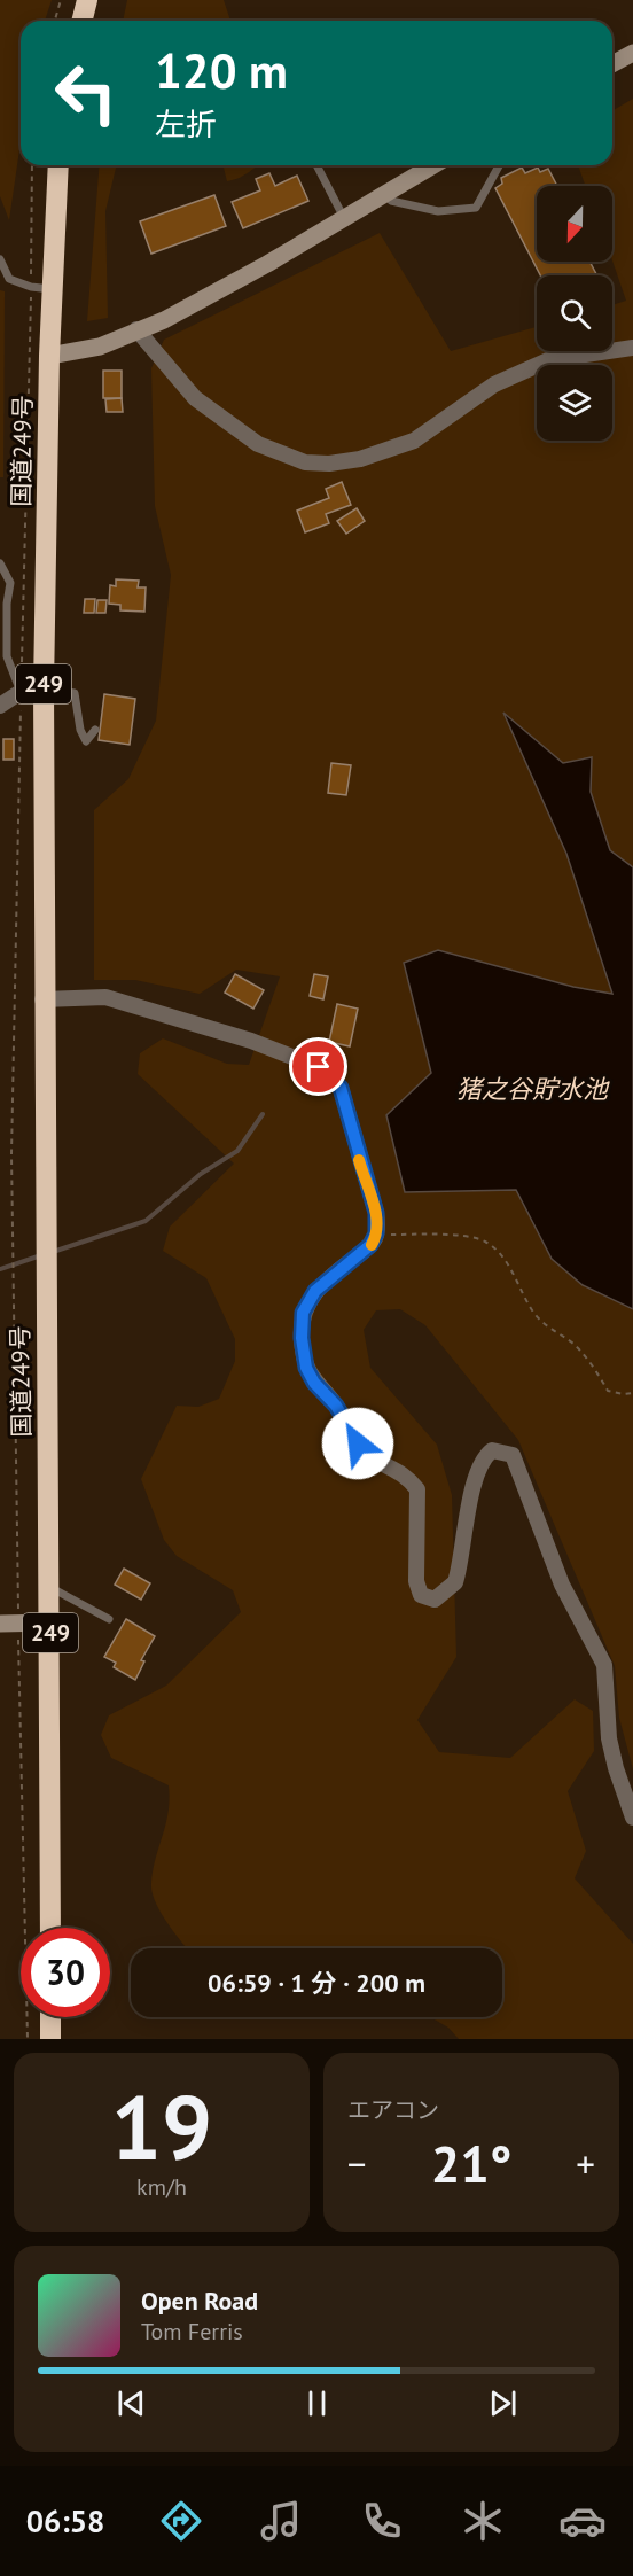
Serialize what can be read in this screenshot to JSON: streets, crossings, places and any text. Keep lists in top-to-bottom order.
{
  "streets": {
    "highway": ["国道249号", "249"]
  },
  "water": ["猪之谷貯水池"],
  "north": "bottom",
  "page": {
    "turn": ["120 m", "左折"],
    "limit": "30",
    "trip": "06:59 · 1 分 · 200 m",
    "tile": [
      ["19", "km/h"],
      "エアコン"
    ],
    "heat": ["−", "21°", "+"],
    "song": ["Open Road", "Tom Ferris"],
    "tabs": "06:58"
  }
}
